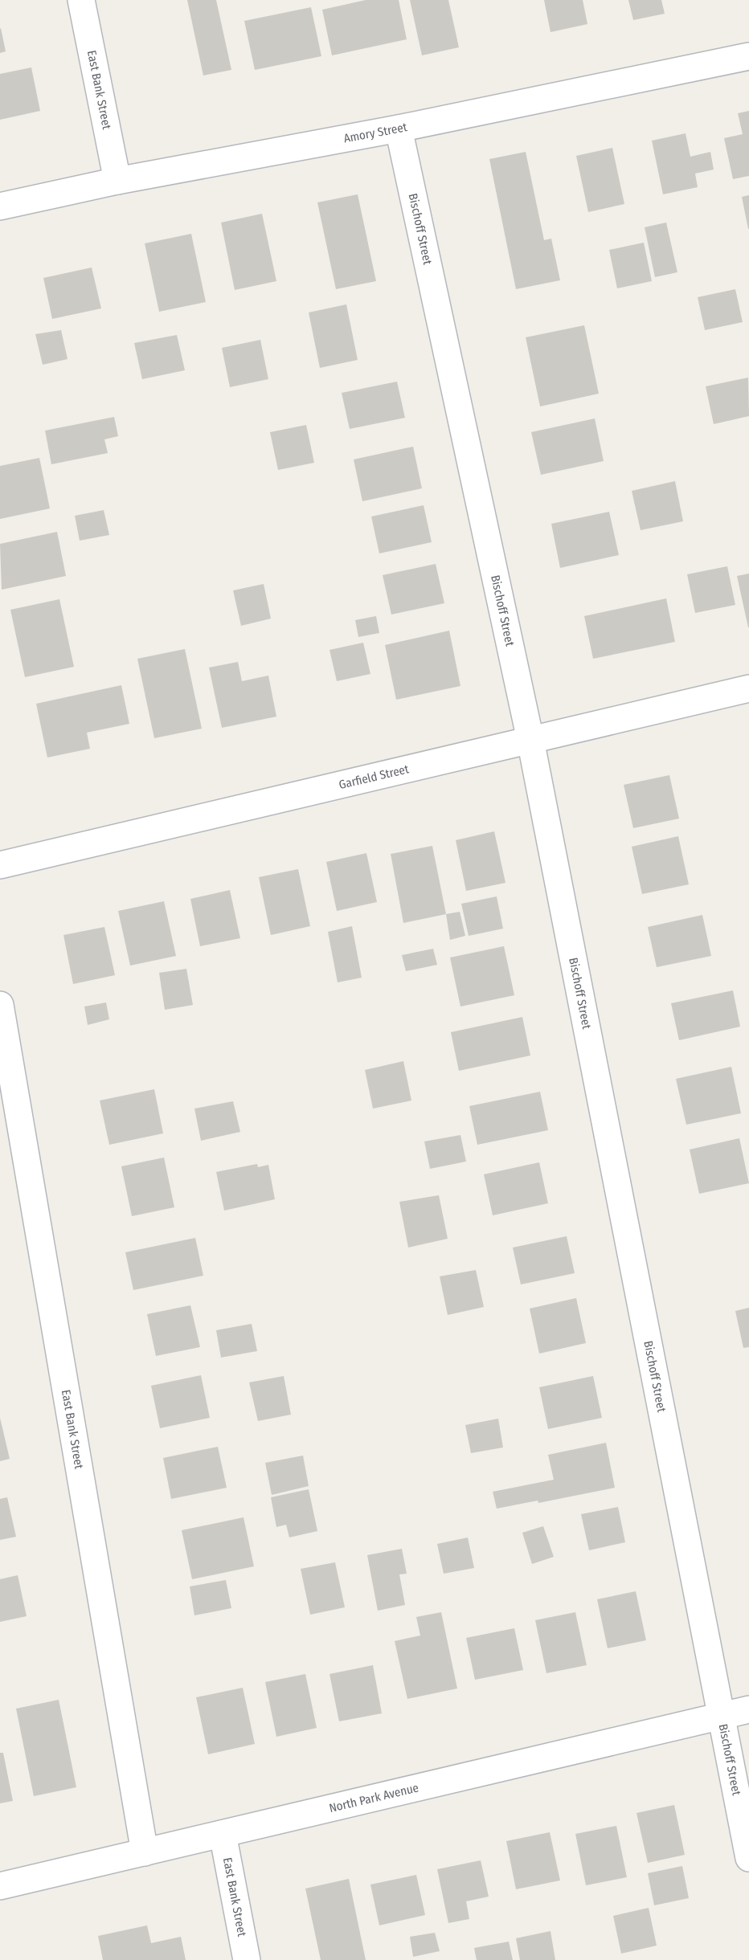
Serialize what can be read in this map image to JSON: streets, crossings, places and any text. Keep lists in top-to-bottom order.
{
  "streets": {
    "street": [
      "East Bank Street",
      "Amory Street",
      "Bischoff Street",
      "Garfield Street",
      "North Park Avenue"
    ]
  },
  "crossings": [
    ["East Bank Street", "Amory Street"],
    ["East Bank Street", "North Park Avenue"],
    ["Amory Street", "Bischoff Street"],
    ["Bischoff Street", "Garfield Street"],
    ["Bischoff Street", "North Park Avenue"]
  ]
}
